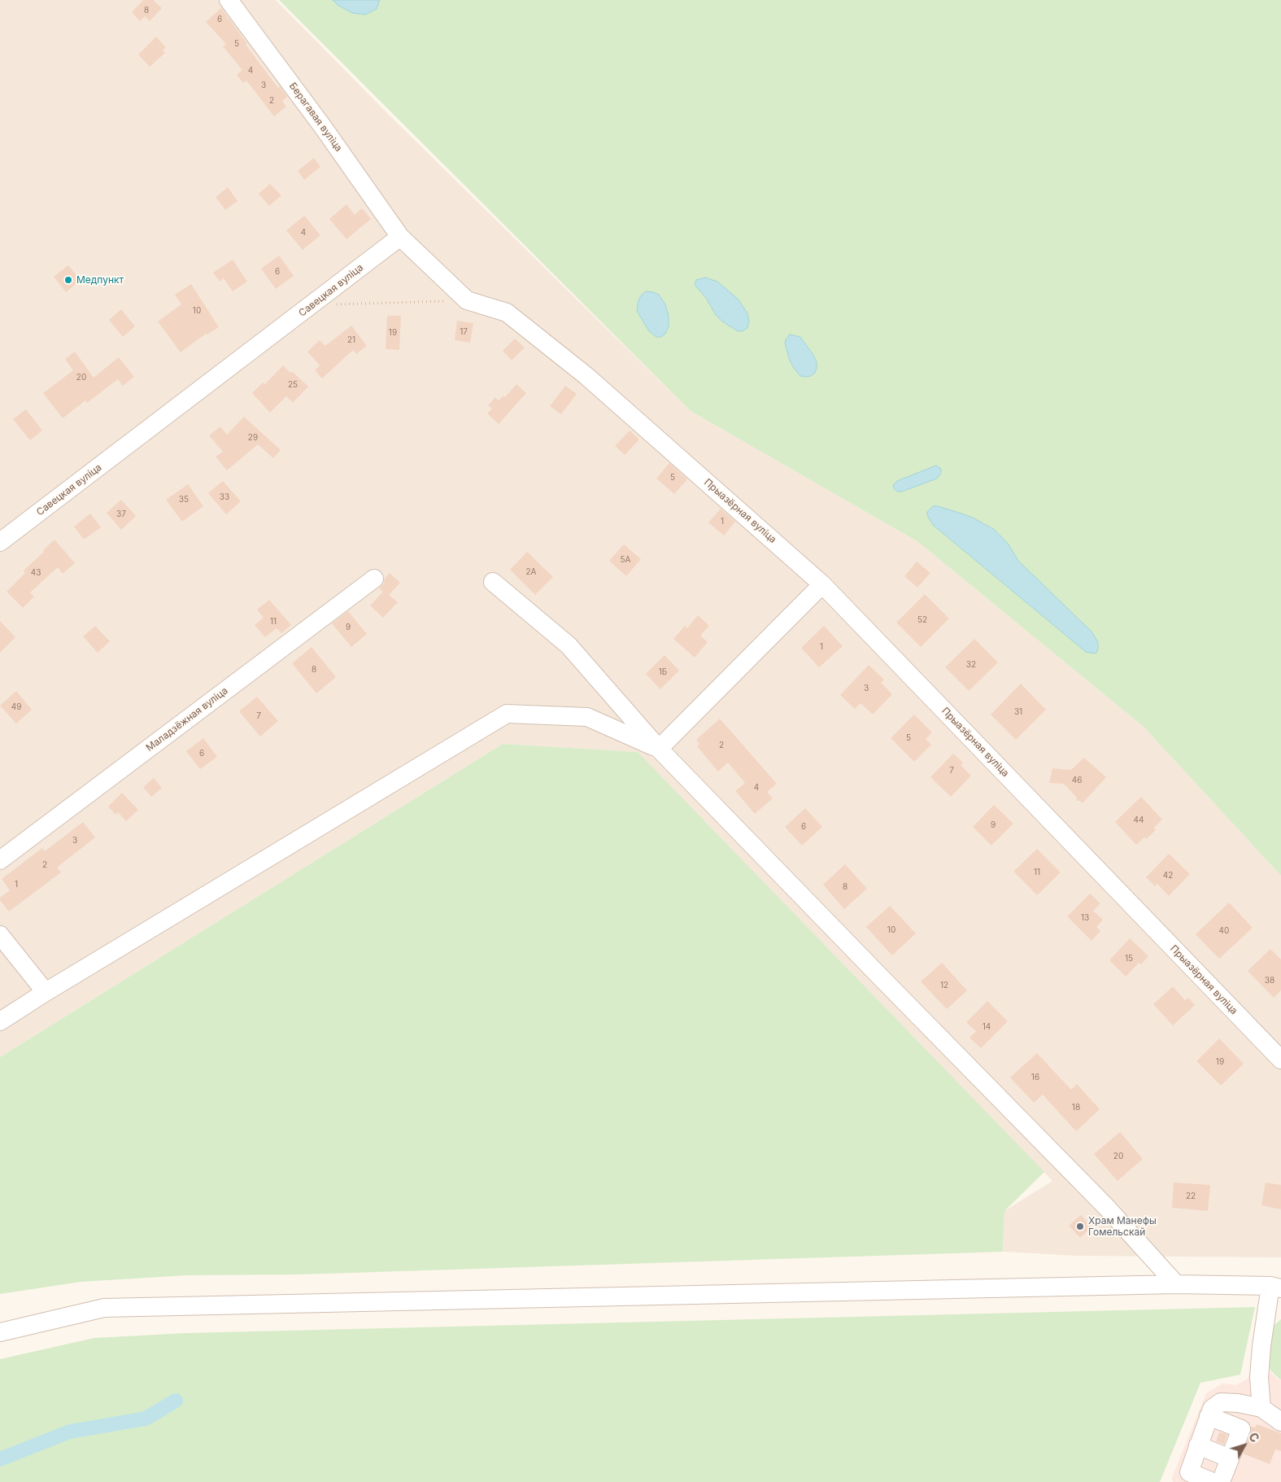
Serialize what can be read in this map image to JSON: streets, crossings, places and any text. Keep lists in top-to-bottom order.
{
  "streets": {
    "street": [
      "Берагавая вуліца",
      "Савецкая вуліца",
      "Прыазёрная вуліца",
      "Маладзёжная вуліца"
    ]
  },
  "crossings": [
    ["Берагавая вуліца", "Савецкая вуліца"]
  ],
  "places": ["Медпункт", "Храм Манефы Гомельскай"],
  "house_numbers": [
    "8",
    "6",
    "5",
    "4",
    "3",
    "2",
    "4",
    "6",
    "10",
    "17",
    "19",
    "21",
    "20",
    "25",
    "29",
    "5",
    "33",
    "35",
    "37",
    "1",
    "5А",
    "2А",
    "43",
    "52",
    "11",
    "9",
    "1",
    "32",
    "8",
    "1Б",
    "3",
    "49",
    "31",
    "7",
    "5",
    "2",
    "6",
    "7",
    "46",
    "4",
    "44",
    "9",
    "6",
    "3",
    "2",
    "11",
    "42",
    "1",
    "8",
    "13",
    "10",
    "40",
    "15",
    "38",
    "12",
    "14",
    "19",
    "16",
    "18",
    "20",
    "22"
  ],
  "north": "top right"
}
